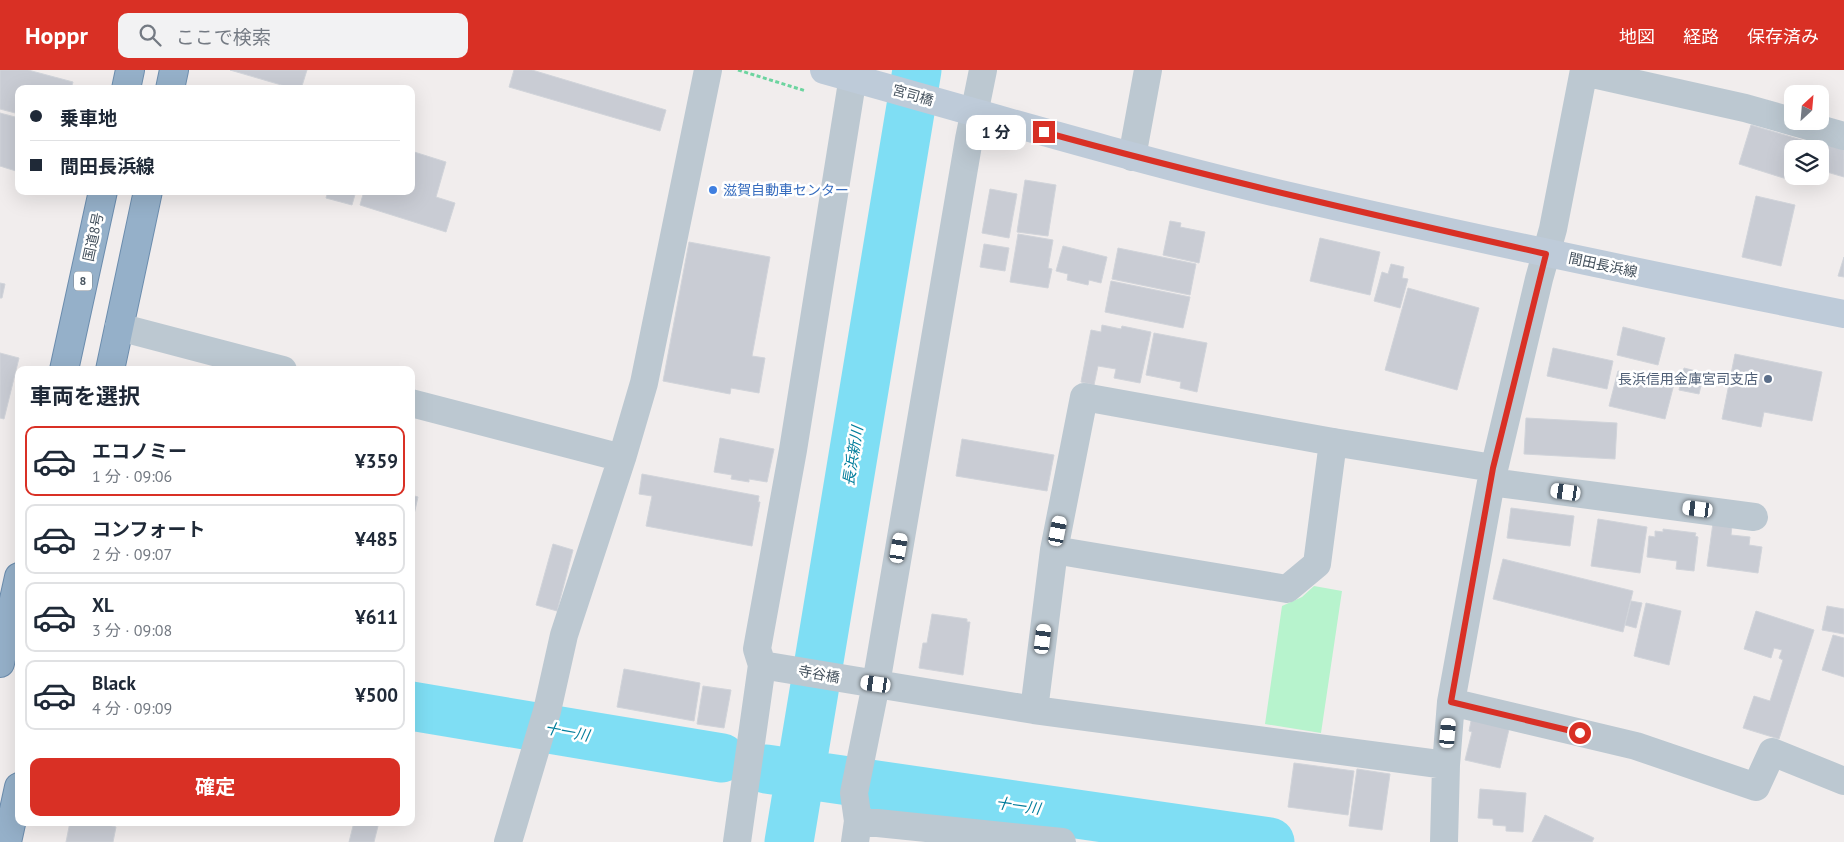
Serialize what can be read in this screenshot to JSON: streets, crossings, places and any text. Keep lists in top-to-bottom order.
{
  "streets": {
    "highway": ["国道8号", "8"],
    "main road": ["宮司橋", "間田長浜線"],
    "street": ["寺谷橋"]
  },
  "crossings": [
    ["宮司橋", "間田長浜線"]
  ],
  "water": ["長浜新川", "十一川"],
  "places": ["滋賀自動車センター", "長浜信用金庫宮司支店"],
  "north": "top right",
  "page": {
    "header": "Hoppr",
    "search": "ここで検索",
    "nav": ["地図", "経路", "保存済み"],
    "banner": ["乗車地", "間田長浜線"],
    "bubble": "1 分",
    "heading": "車両を選択",
    "list": [
      {
        "name": "エコノミー",
        "note": "1 分 · 09:06",
        "value": "¥359"
      },
      {
        "name": "コンフォート",
        "note": "2 分 · 09:07",
        "value": "¥485"
      },
      {
        "name": "XL",
        "note": "3 分 · 09:08",
        "value": "¥611"
      },
      {
        "name": "Black",
        "note": "4 分 · 09:09",
        "value": "¥500"
      }
    ],
    "buttons": "確定"
  }
}
